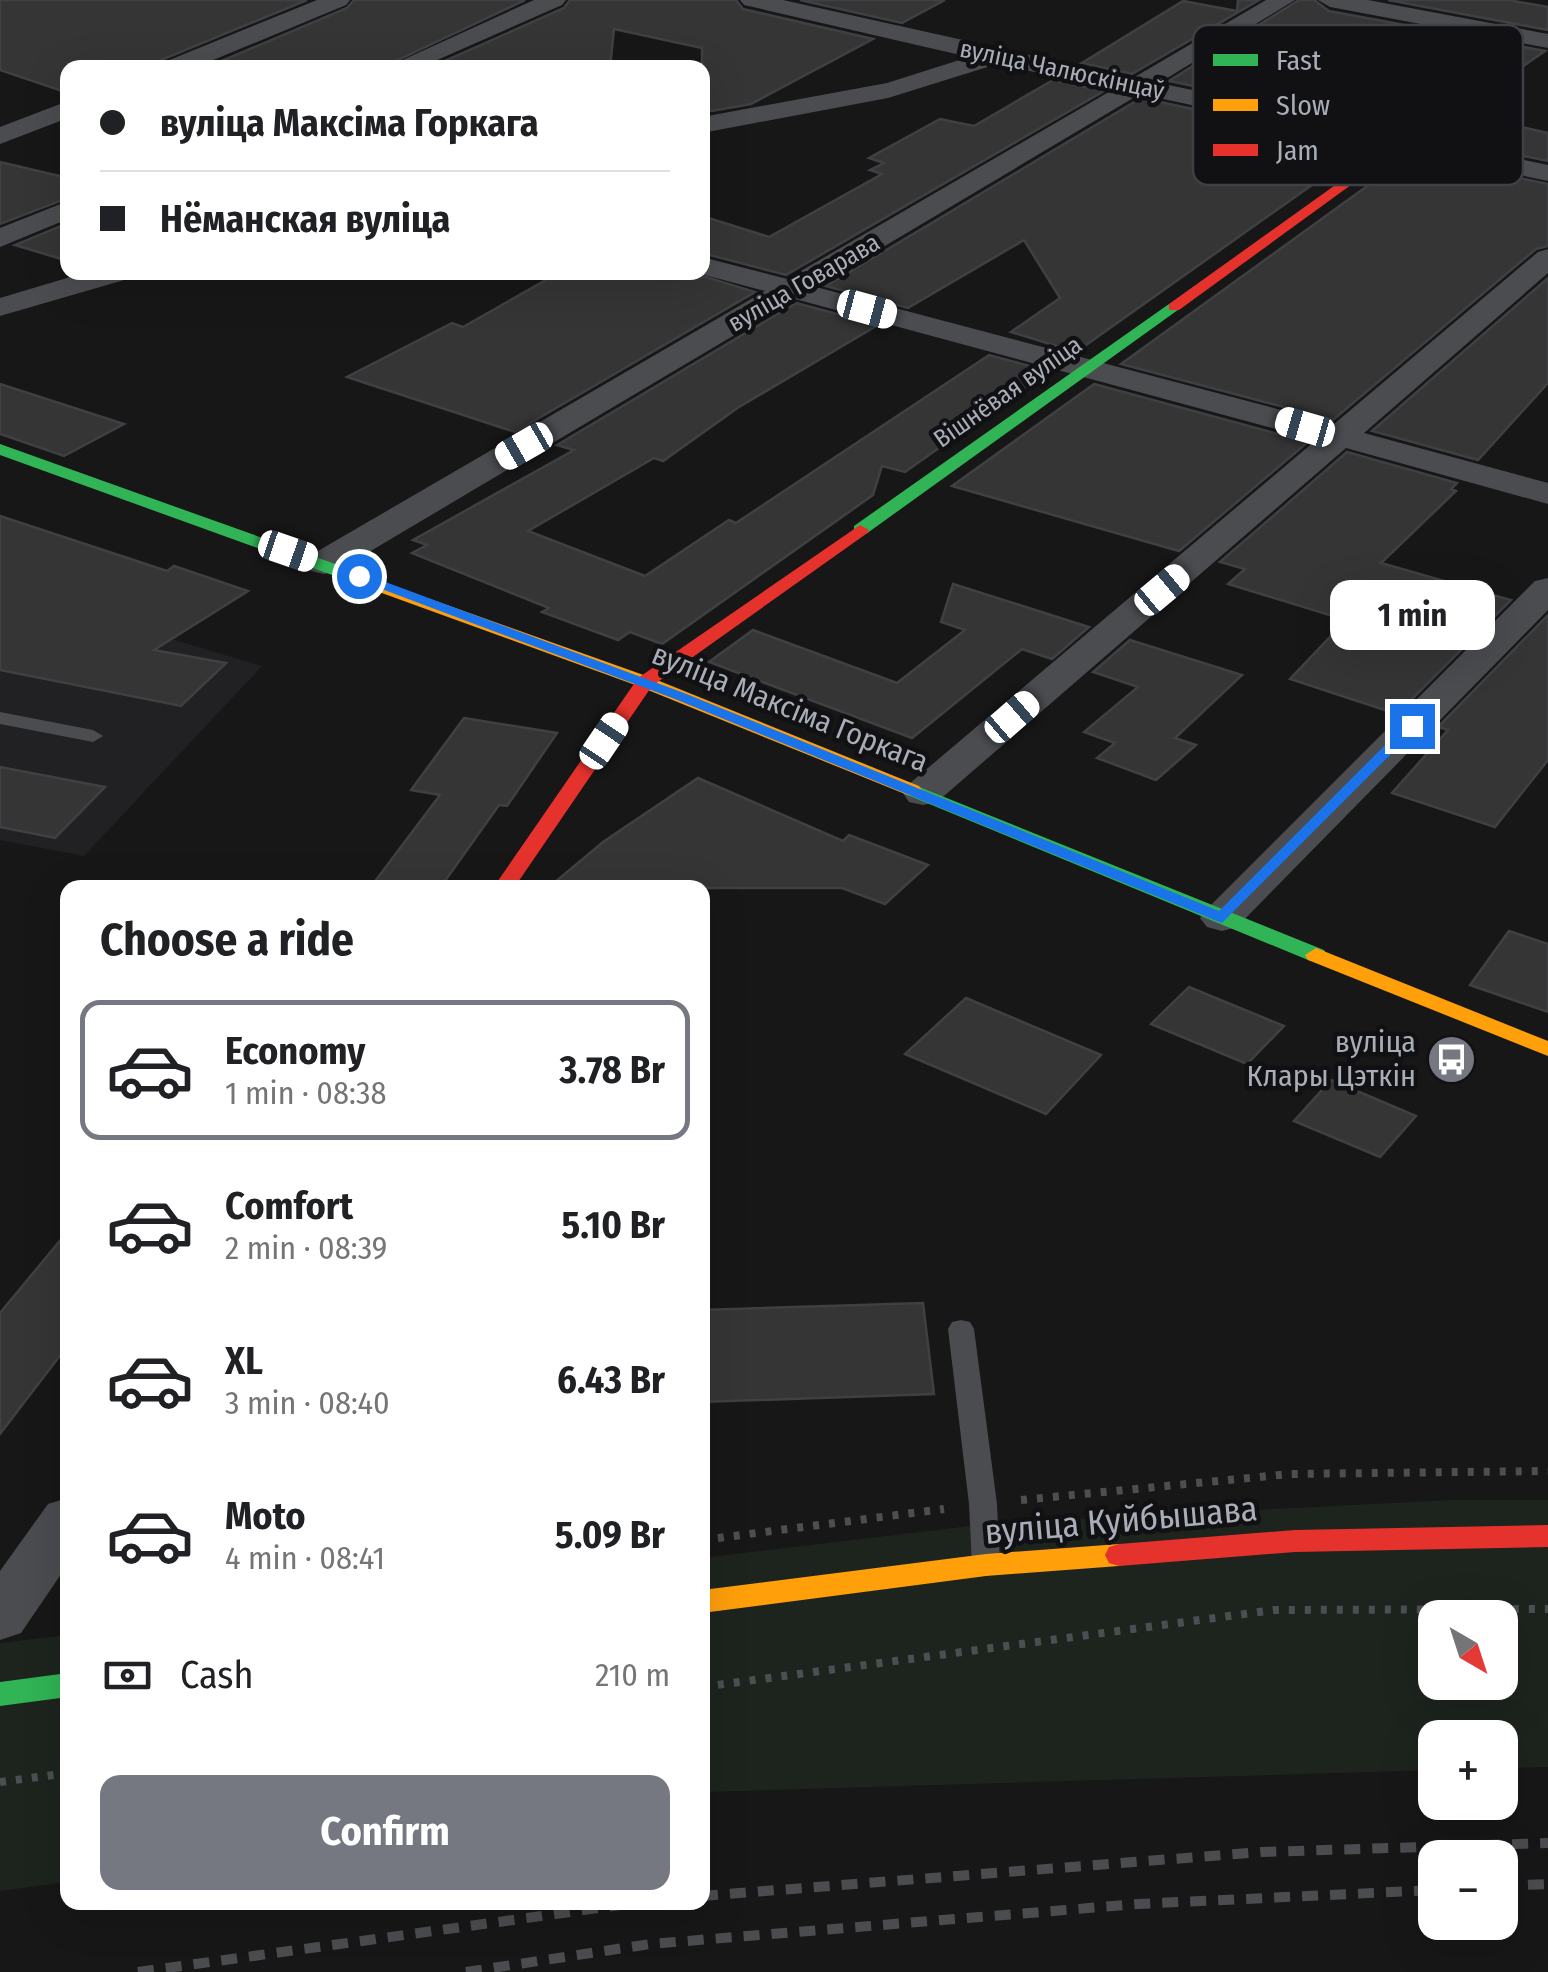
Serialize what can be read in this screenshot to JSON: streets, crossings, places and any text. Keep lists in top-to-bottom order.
{
  "streets": {
    "street": [
      "вуліца Чалюскінцаў",
      "вуліца Говарава",
      "Вішнёвая вуліца",
      "вуліца Максіма Горкага",
      "вуліца Куйбышава"
    ]
  },
  "crossings": [
    ["вуліца Чалюскінцаў", "вуліца Говарава"],
    ["вуліца Говарава", "вуліца Максіма Горкага"],
    ["Вішнёвая вуліца", "вуліца Максіма Горкага"]
  ],
  "places": {
    "bus stop": ["вуліца Клары Цэткін"]
  },
  "legend": ["Fast", "Slow", "Jam"],
  "north": "bottom right",
  "page": {
    "banner": ["вуліца Максіма Горкага", "Нёманская вуліца"],
    "bubble": "1 min",
    "heading": "Choose a ride",
    "list": [
      {
        "name": "Economy",
        "note": "1 min · 08:38",
        "value": "3.78 Br"
      },
      {
        "name": "Comfort",
        "note": "2 min · 08:39",
        "value": "5.10 Br"
      },
      {
        "name": "XL",
        "note": "3 min · 08:40",
        "value": "6.43 Br"
      },
      {
        "name": "Moto",
        "note": "4 min · 08:41",
        "value": "5.09 Br"
      }
    ],
    "map_buttons": ["+", "−"],
    "pay": ["Cash", "210 m"],
    "buttons": "Confirm"
  }
}
